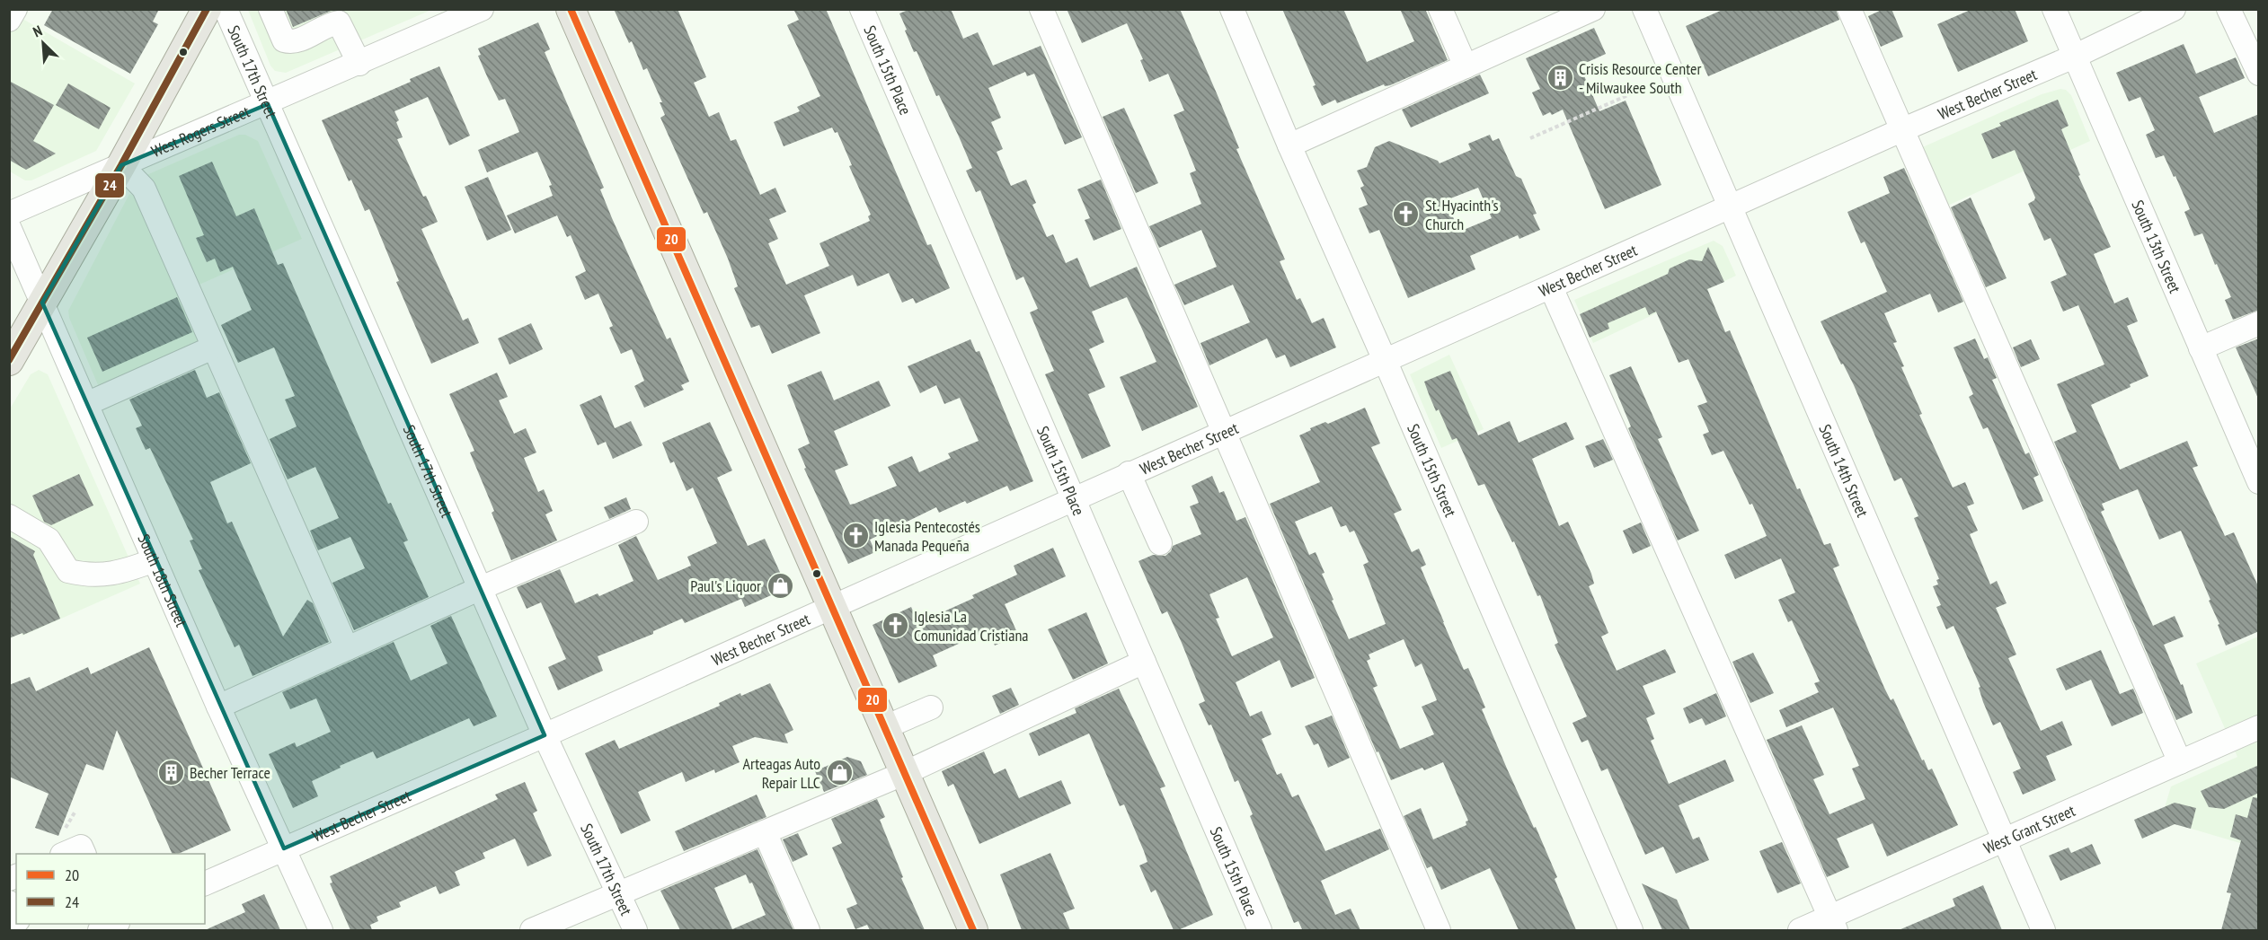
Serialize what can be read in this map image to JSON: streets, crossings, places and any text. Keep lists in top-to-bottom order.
{
  "streets": {
    "street": [
      "South 15th Place",
      "South 17th Street",
      "West Becher Street",
      "West Rogers Street",
      "South 13th Street",
      "South 15th Street",
      "South 14th Street",
      "South 18th Street",
      "West Grant Street"
    ]
  },
  "crossings": [
    ["South 15th Place", "West Becher Street"],
    ["South 17th Street", "West Becher Street"],
    ["South 17th Street", "West Rogers Street"],
    ["West Becher Street", "South 13th Street"],
    ["West Becher Street", "South 15th Street"],
    ["West Becher Street", "South 14th Street"],
    ["West Becher Street", "South 18th Street"],
    ["South 14th Street", "West Grant Street"]
  ],
  "places": {
    "building": ["Crisis Resource Center - Milwaukee South", "Becher Terrace"],
    "church": ["St. Hyacinth's Church", "Iglesia Pentecostés Manada Pequeña", "Iglesia La Comunidad Cristiana"],
    "shop": ["Paul's Liquor", "Arteagas Auto Repair LLC"]
  },
  "lines": ["transit line 20", "transit line 24"],
  "legend": ["20", "24"],
  "north": "top left"
}
